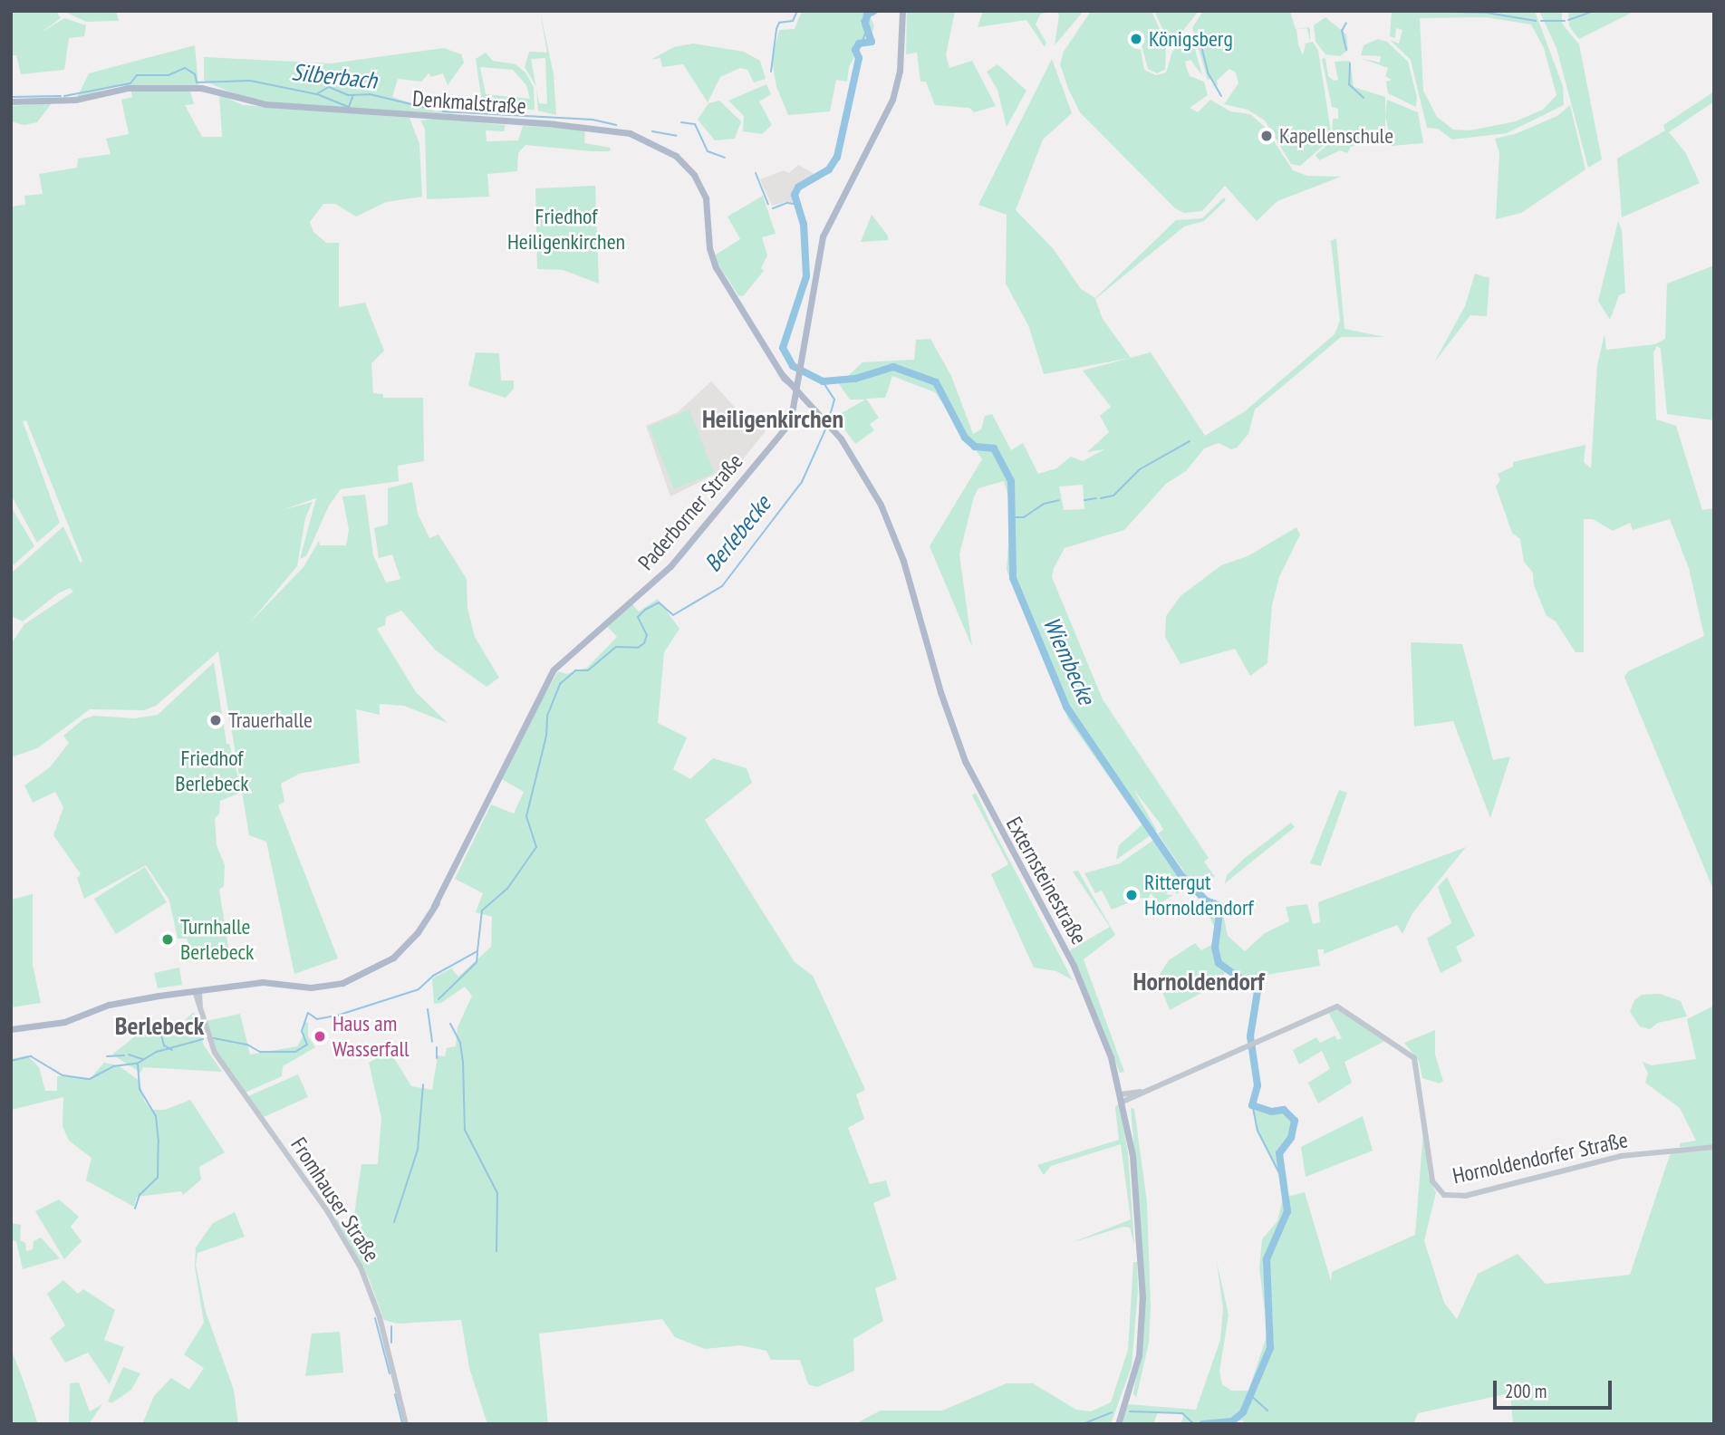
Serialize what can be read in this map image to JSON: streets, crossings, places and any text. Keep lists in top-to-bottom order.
{
  "streets": {
    "main road": ["Denkmalstraße", "Paderborner Straße", "Externsteinestraße"],
    "street": ["Hornoldendorfer Straße", "Fromhauser Straße"]
  },
  "crossings": [
    ["Denkmalstraße", "Paderborner Straße"],
    ["Denkmalstraße", "Externsteinestraße"],
    ["Paderborner Straße", "Externsteinestraße"],
    ["Paderborner Straße", "Fromhauser Straße"],
    ["Externsteinestraße", "Hornoldendorfer Straße"]
  ],
  "districts": ["Heiligenkirchen", "Hornoldendorf", "Berlebeck"],
  "water": ["Silberbach", "Berlebecke", "Wiembecke"],
  "parks": ["Friedhof Heiligenkirchen", "Friedhof Berlebeck"],
  "places": [
    "Königsberg",
    "Kapellenschule",
    "Trauerhalle",
    "Rittergut Hornoldendorf",
    "Turnhalle Berlebeck",
    "Haus am Wasserfall"
  ],
  "scale_bar": "200 m"
}
